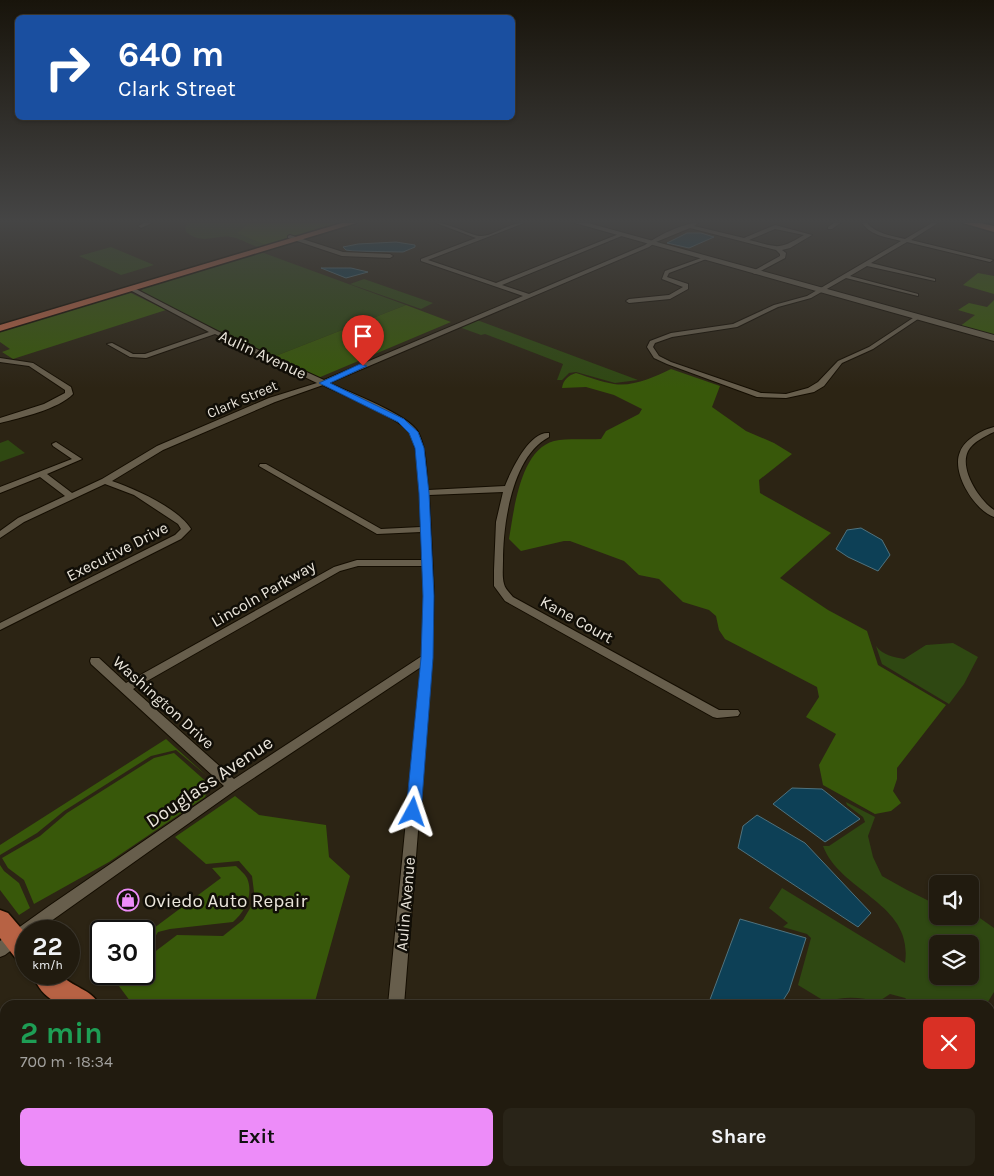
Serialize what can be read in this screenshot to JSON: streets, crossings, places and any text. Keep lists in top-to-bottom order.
{
  "streets": {
    "street": [
      "Aulin Avenue",
      "Clark Street",
      "Executive Drive",
      "Lincoln Parkway",
      "Kane Court",
      "Washington Drive",
      "Douglass Avenue"
    ]
  },
  "crossings": [
    ["Aulin Avenue", "Clark Street"],
    ["Aulin Avenue", "Lincoln Parkway"],
    ["Aulin Avenue", "Douglass Avenue"],
    ["Clark Street", "Executive Drive"],
    ["Lincoln Parkway", "Washington Drive"],
    ["Washington Drive", "Douglass Avenue"]
  ],
  "places": {
    "shop": ["Oviedo Auto Repair"]
  },
  "page": {
    "turn": ["640 m", "Clark Street"],
    "speed": "22 km/h",
    "limit": "30",
    "heading": ["2 min", "700 m · 18:34"],
    "buttons": ["Exit", "Share"]
  }
}
